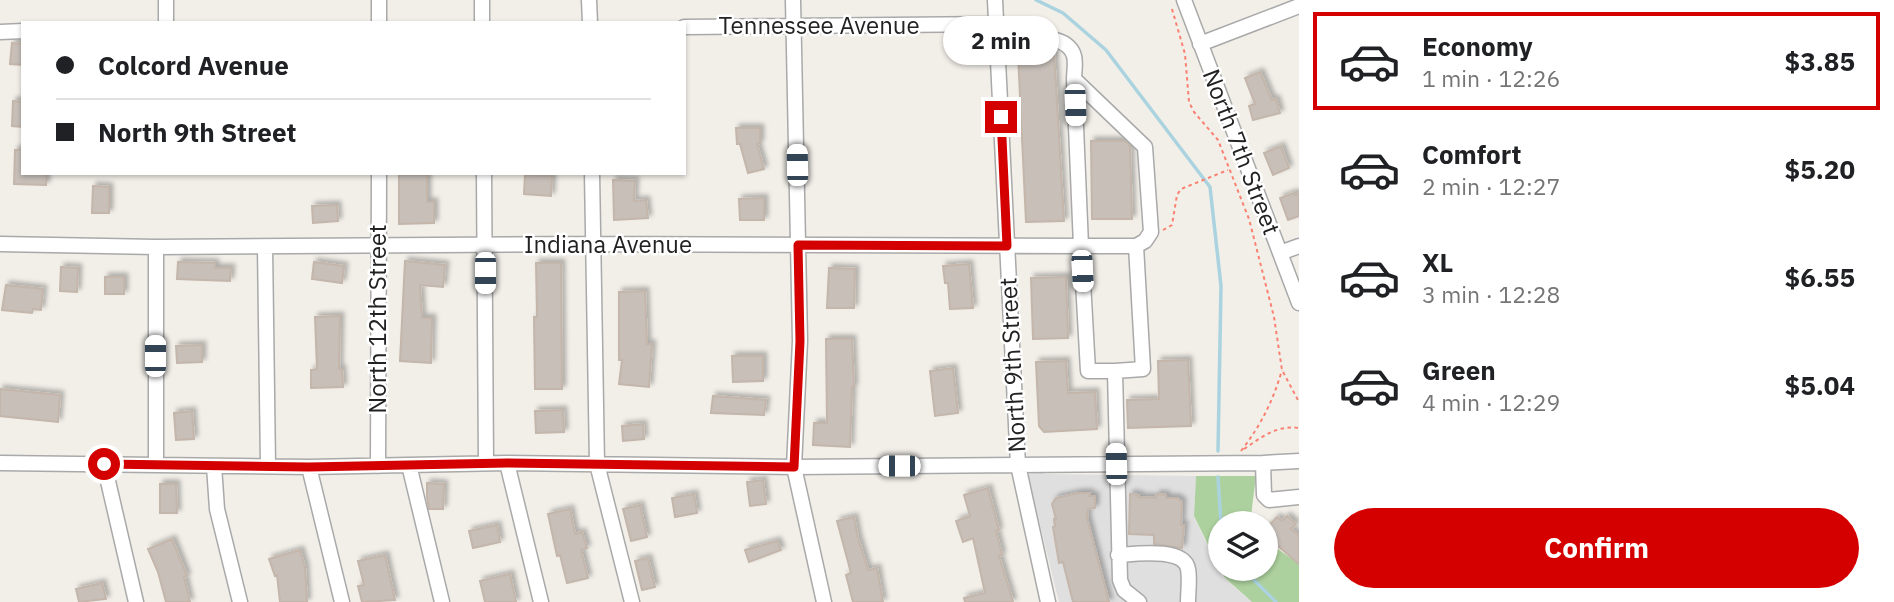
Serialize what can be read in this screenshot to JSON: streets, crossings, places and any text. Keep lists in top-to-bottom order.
{
  "streets": {
    "street": [
      "Tennessee Avenue",
      "North 7th Street",
      "Indiana Avenue",
      "North 12th Street",
      "North 9th Street"
    ]
  },
  "crossings": [
    ["Tennessee Avenue", "Indiana Avenue"],
    ["Tennessee Avenue", "North 9th Street"],
    ["Indiana Avenue", "North 12th Street"],
    ["Indiana Avenue", "North 9th Street"]
  ],
  "page": {
    "list": [
      {
        "name": "Economy",
        "note": "1 min · 12:26",
        "value": "$3.85"
      },
      {
        "name": "Comfort",
        "note": "2 min · 12:27",
        "value": "$5.20"
      },
      {
        "name": "XL",
        "note": "3 min · 12:28",
        "value": "$6.55"
      },
      {
        "name": "Green",
        "note": "4 min · 12:29",
        "value": "$5.04"
      }
    ],
    "bubble": "2 min",
    "banner": ["Colcord Avenue", "North 9th Street"],
    "buttons": "Confirm"
  }
}
